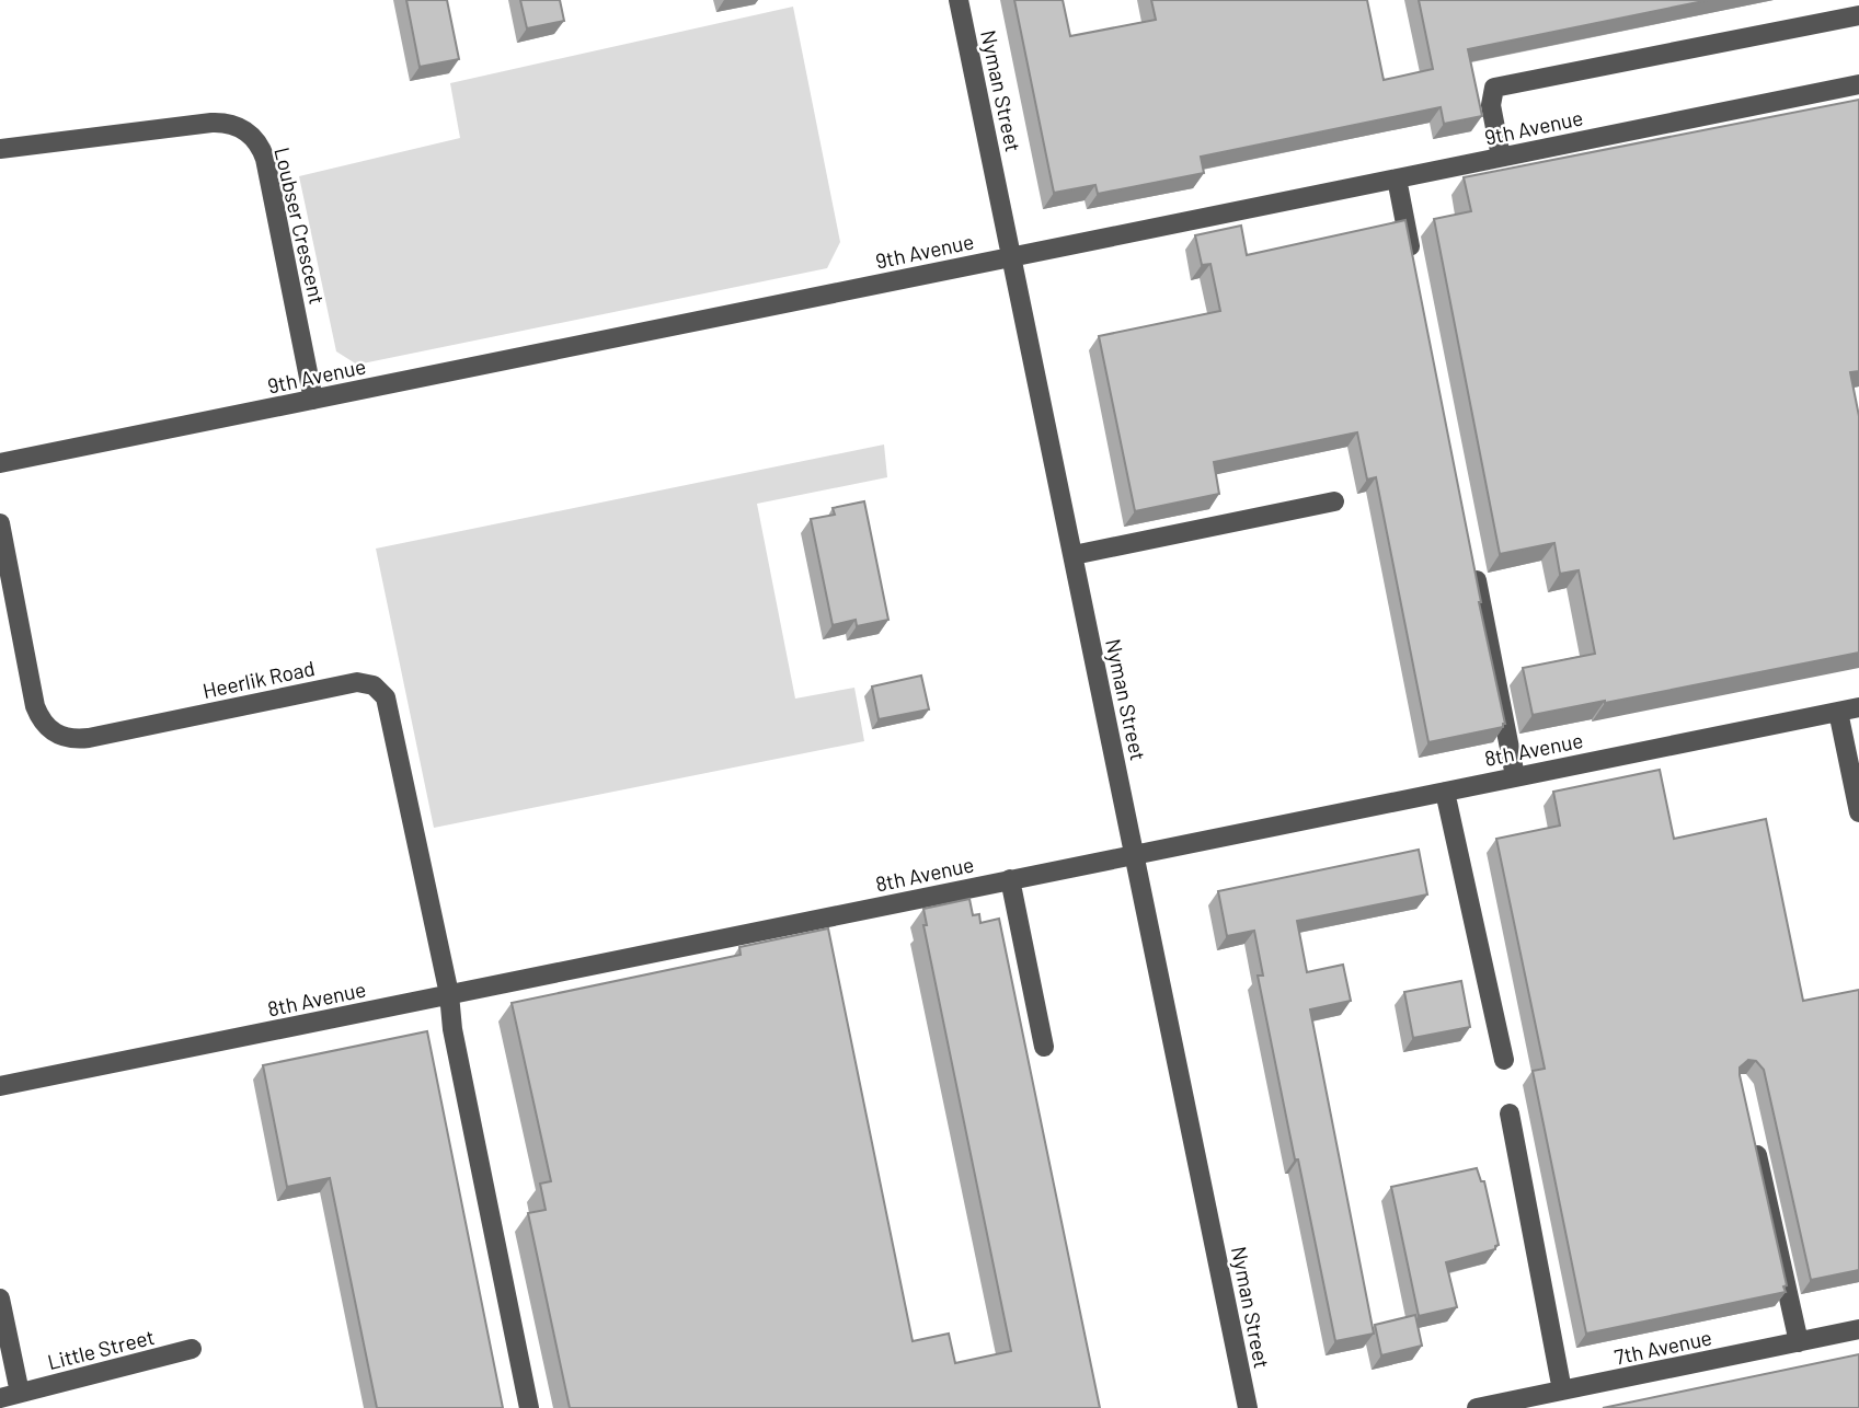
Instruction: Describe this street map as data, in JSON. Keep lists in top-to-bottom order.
{
  "streets": {
    "street": [
      "Nyman Street",
      "9th Avenue",
      "Loubser Crescent",
      "Heerlik Road",
      "8th Avenue",
      "7th Avenue",
      "Little Street"
    ]
  },
  "crossings": [
    ["Nyman Street", "9th Avenue"],
    ["Nyman Street", "8th Avenue"],
    ["9th Avenue", "Loubser Crescent"],
    ["Heerlik Road", "8th Avenue"]
  ]
}
